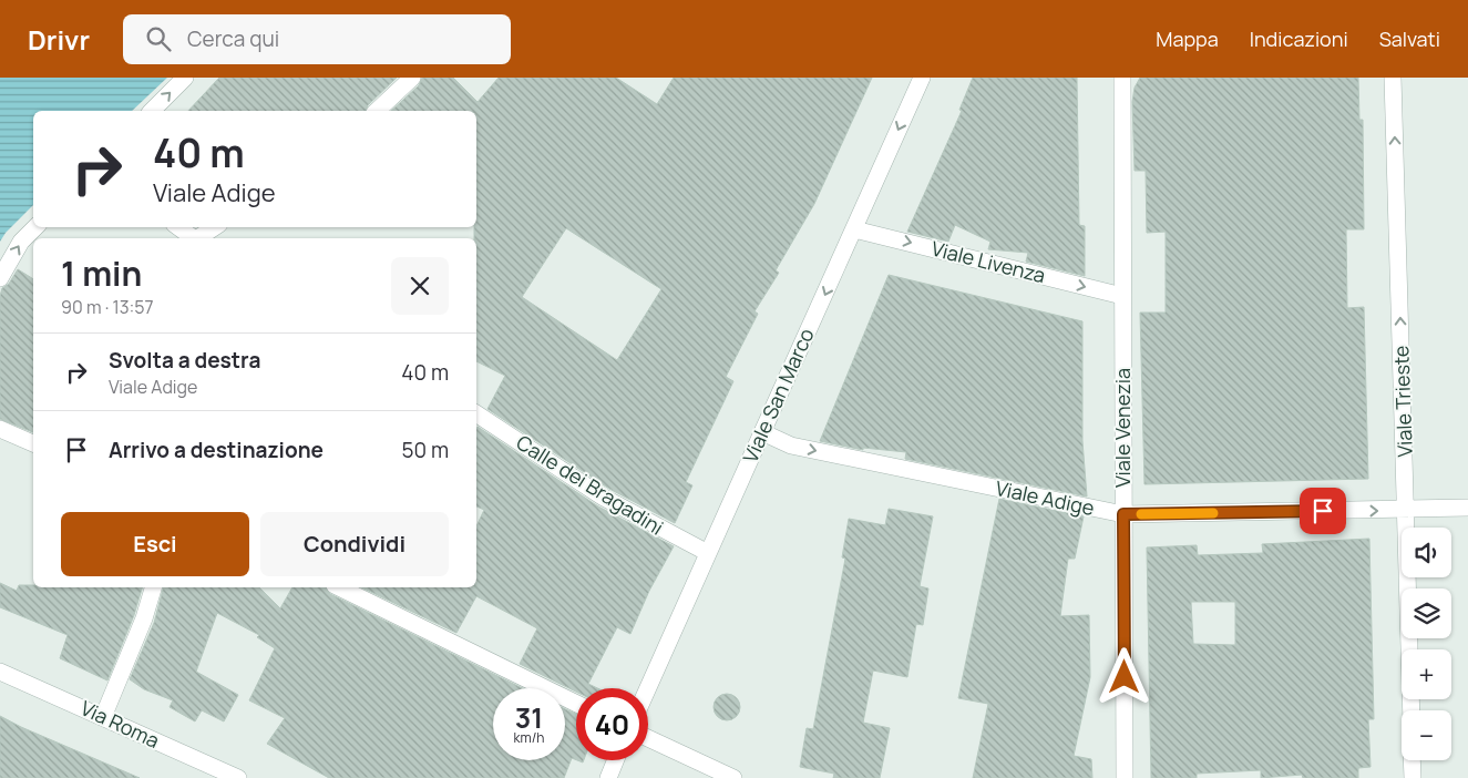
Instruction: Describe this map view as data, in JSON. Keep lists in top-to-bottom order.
{
  "streets": {
    "street": [
      "Viale Livenza",
      "Viale San Marco",
      "Viale Trieste",
      "Viale Venezia",
      "Calle dei Bragadini",
      "Viale Adige",
      "Via Roma"
    ]
  },
  "crossings": [
    ["Viale Livenza", "Viale San Marco"],
    ["Viale Livenza", "Viale Venezia"],
    ["Viale San Marco", "Calle dei Bragadini"],
    ["Viale San Marco", "Viale Adige"],
    ["Viale Trieste", "Viale Adige"],
    ["Viale Venezia", "Viale Adige"]
  ],
  "one_way": [
    "Viale Livenza",
    "Viale San Marco",
    "Viale Trieste",
    "Viale Adige"
  ],
  "page": {
    "header": "Drivr",
    "search": "Cerca qui",
    "nav": ["Mappa", "Indicazioni", "Salvati"],
    "turn": ["40 m", "Viale Adige"],
    "heading": ["1 min", "90 m · 13:57"],
    "list": [
      {
        "name": "Svolta a destra",
        "note": "Viale Adige",
        "value": "40 m"
      },
      {
        "name": "Arrivo a destinazione",
        "value": "50 m"
      }
    ],
    "buttons": ["Esci", "Condividi"],
    "map_buttons": ["+", "−"],
    "speed": "31 km/h",
    "limit": "40"
  }
}
